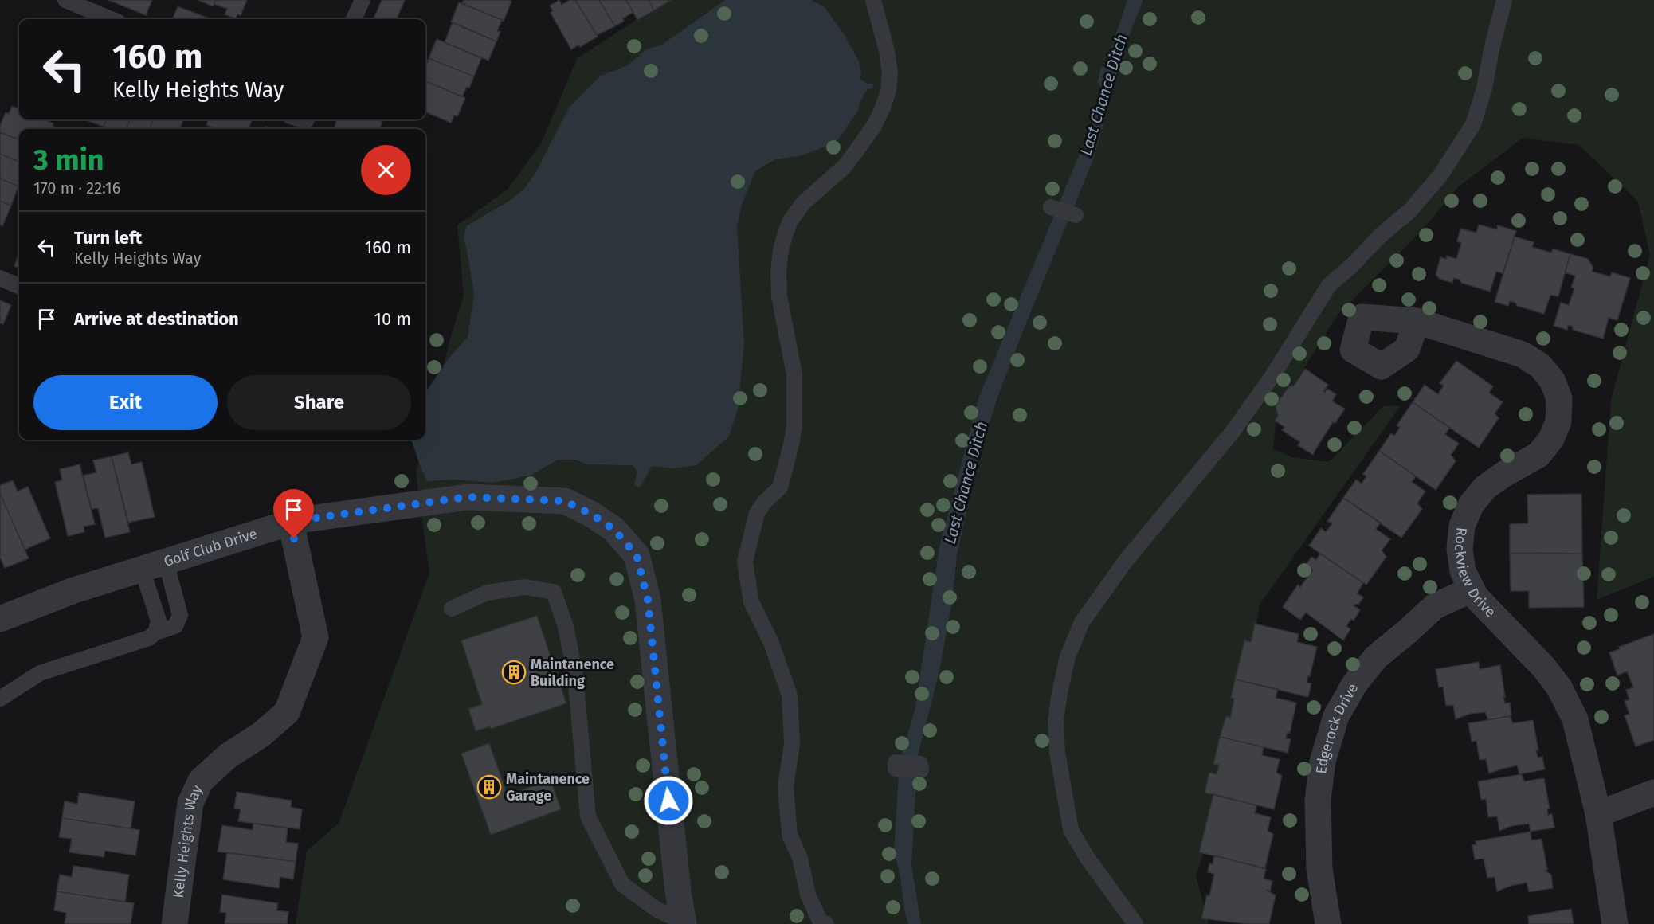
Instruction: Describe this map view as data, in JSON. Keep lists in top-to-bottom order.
{
  "streets": {
    "street": [
      "Golf Club Drive",
      "Rockview Drive",
      "Edgerock Drive",
      "Kelly Heights Way"
    ]
  },
  "crossings": [
    ["Golf Club Drive", "Kelly Heights Way"],
    ["Rockview Drive", "Edgerock Drive"]
  ],
  "water": ["Last Chance Ditch"],
  "places": {
    "building": ["Maintanence Building", "Maintanence Garage"]
  },
  "page": {
    "turn": ["160 m", "Kelly Heights Way"],
    "heading": ["3 min", "170 m · 22:16"],
    "list": [
      {
        "name": "Turn left",
        "note": "Kelly Heights Way",
        "value": "160 m"
      },
      {
        "name": "Arrive at destination",
        "value": "10 m"
      }
    ],
    "buttons": ["Exit", "Share"]
  }
}
